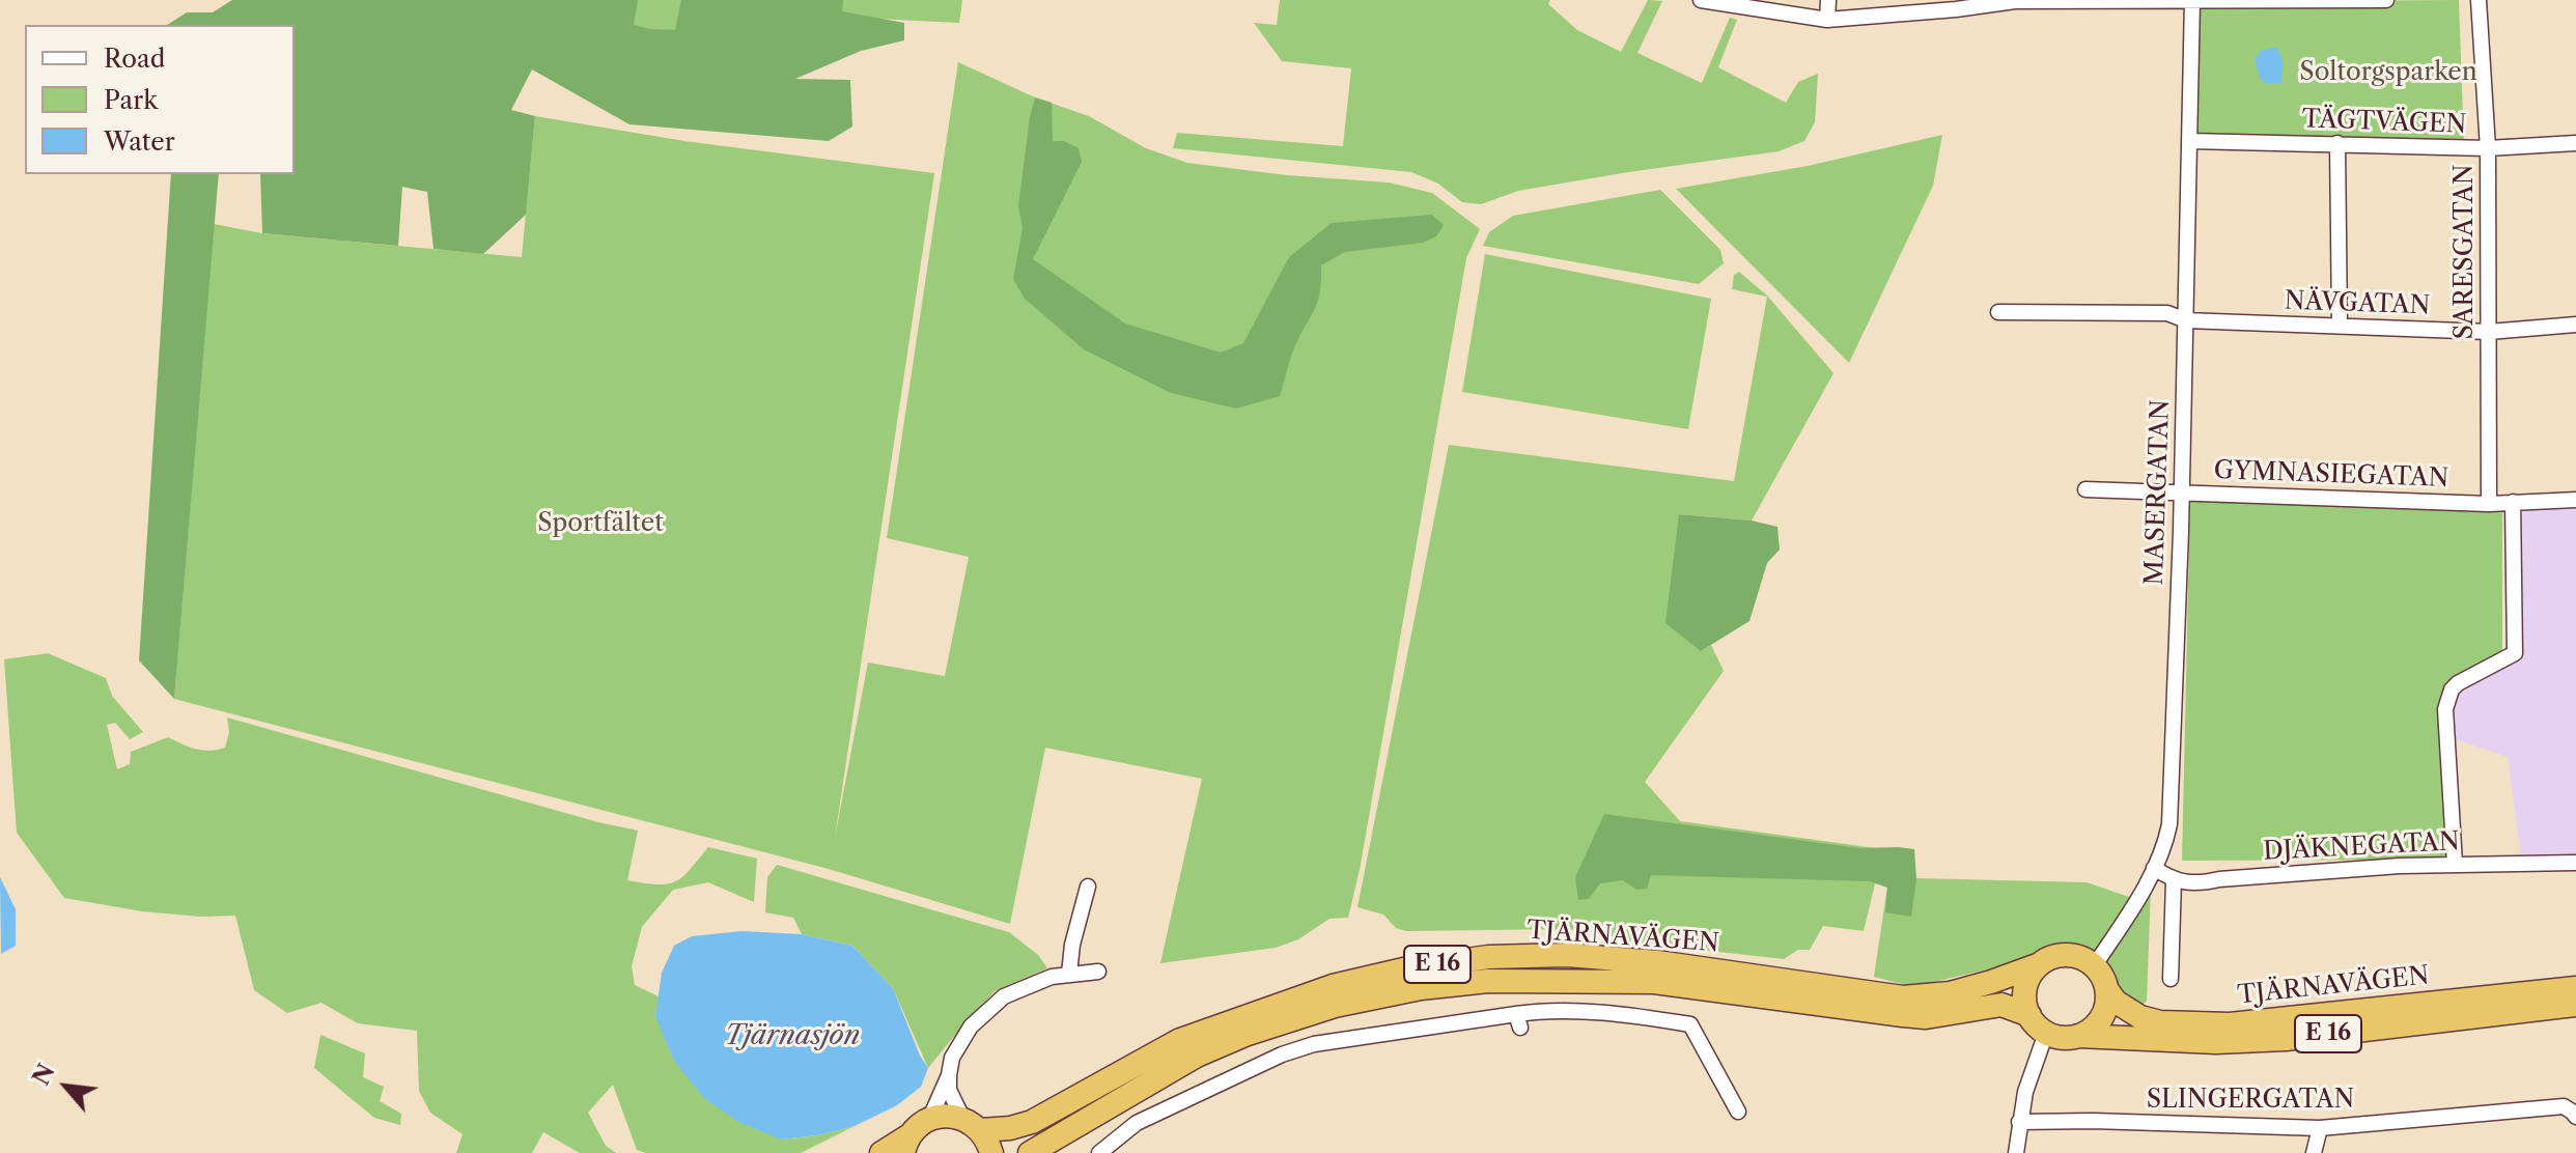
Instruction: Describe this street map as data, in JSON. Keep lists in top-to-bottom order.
{
  "streets": {
    "highway": ["TJÄRNAVÄGEN", "E 16"],
    "street": [
      "TÄGTVÄGEN",
      "SARESGATAN",
      "NÄVGATAN",
      "GYMNASIEGATAN",
      "MASERGATAN",
      "DJÄKNEGATAN",
      "SLINGERGATAN"
    ]
  },
  "crossings": [
    ["TÄGTVÄGEN", "SARESGATAN"],
    ["TÄGTVÄGEN", "MASERGATAN"],
    ["SARESGATAN", "NÄVGATAN"],
    ["SARESGATAN", "GYMNASIEGATAN"],
    ["NÄVGATAN", "MASERGATAN"],
    ["GYMNASIEGATAN", "MASERGATAN"],
    ["MASERGATAN", "TJÄRNAVÄGEN"]
  ],
  "water": ["Tjärnasjön"],
  "parks": ["Soltorgsparken", "Sportfältet"],
  "legend": ["Road", "Park", "Water"],
  "north": "top left"
}
